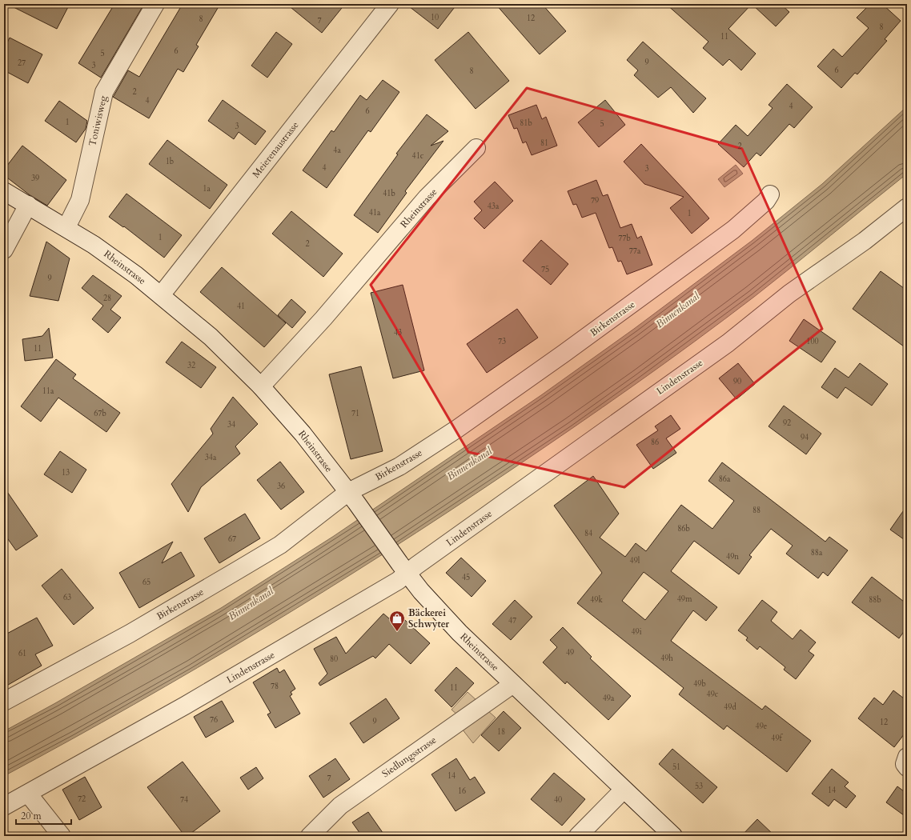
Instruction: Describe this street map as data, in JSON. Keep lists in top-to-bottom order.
{
  "streets": {
    "street": [
      "Toniwisweg",
      "Meierenaustrasse",
      "Rheinstrasse",
      "Birkenstrasse",
      "Lindenstrasse",
      "Siedlungsstrasse"
    ]
  },
  "crossings": [
    ["Toniwisweg", "Rheinstrasse"],
    ["Meierenaustrasse", "Rheinstrasse"],
    ["Rheinstrasse", "Birkenstrasse"],
    ["Rheinstrasse", "Lindenstrasse"],
    ["Rheinstrasse", "Siedlungsstrasse"]
  ],
  "water": ["Binnenkanal"],
  "places": {
    "shop": ["Bäckerei Schwyter"]
  },
  "house_numbers": [
    "10",
    "12",
    "8",
    "7",
    "8",
    "11",
    "6",
    "5",
    "9",
    "27",
    "3",
    "6",
    "8",
    "2",
    "4",
    "4",
    "6",
    "1",
    "81b",
    "5",
    "3",
    "81",
    "2",
    "4a",
    "41c",
    "1b",
    "4",
    "3",
    "39",
    "1a",
    "41b",
    "79",
    "43a",
    "41a",
    "1",
    "1",
    "77b",
    "2",
    "77a",
    "75",
    "9",
    "28",
    "41",
    "43",
    "73",
    "100",
    "11",
    "32",
    "90",
    "11a",
    "67b",
    "71",
    "92",
    "34",
    "94",
    "86",
    "34a",
    "13",
    "86a",
    "36",
    "88",
    "86b",
    "84",
    "67",
    "88a",
    "49n",
    "49l",
    "45",
    "65",
    "63",
    "49m",
    "49k",
    "88b",
    "47",
    "49i",
    "49",
    "61",
    "49h",
    "80",
    "49b",
    "78",
    "11",
    "49c",
    "49a",
    "49d",
    "76",
    "9",
    "12",
    "49e",
    "18",
    "49f",
    "51",
    "14",
    "7",
    "53",
    "14",
    "16",
    "72",
    "74",
    "40"
  ],
  "scale_bar": "20 m"
}
